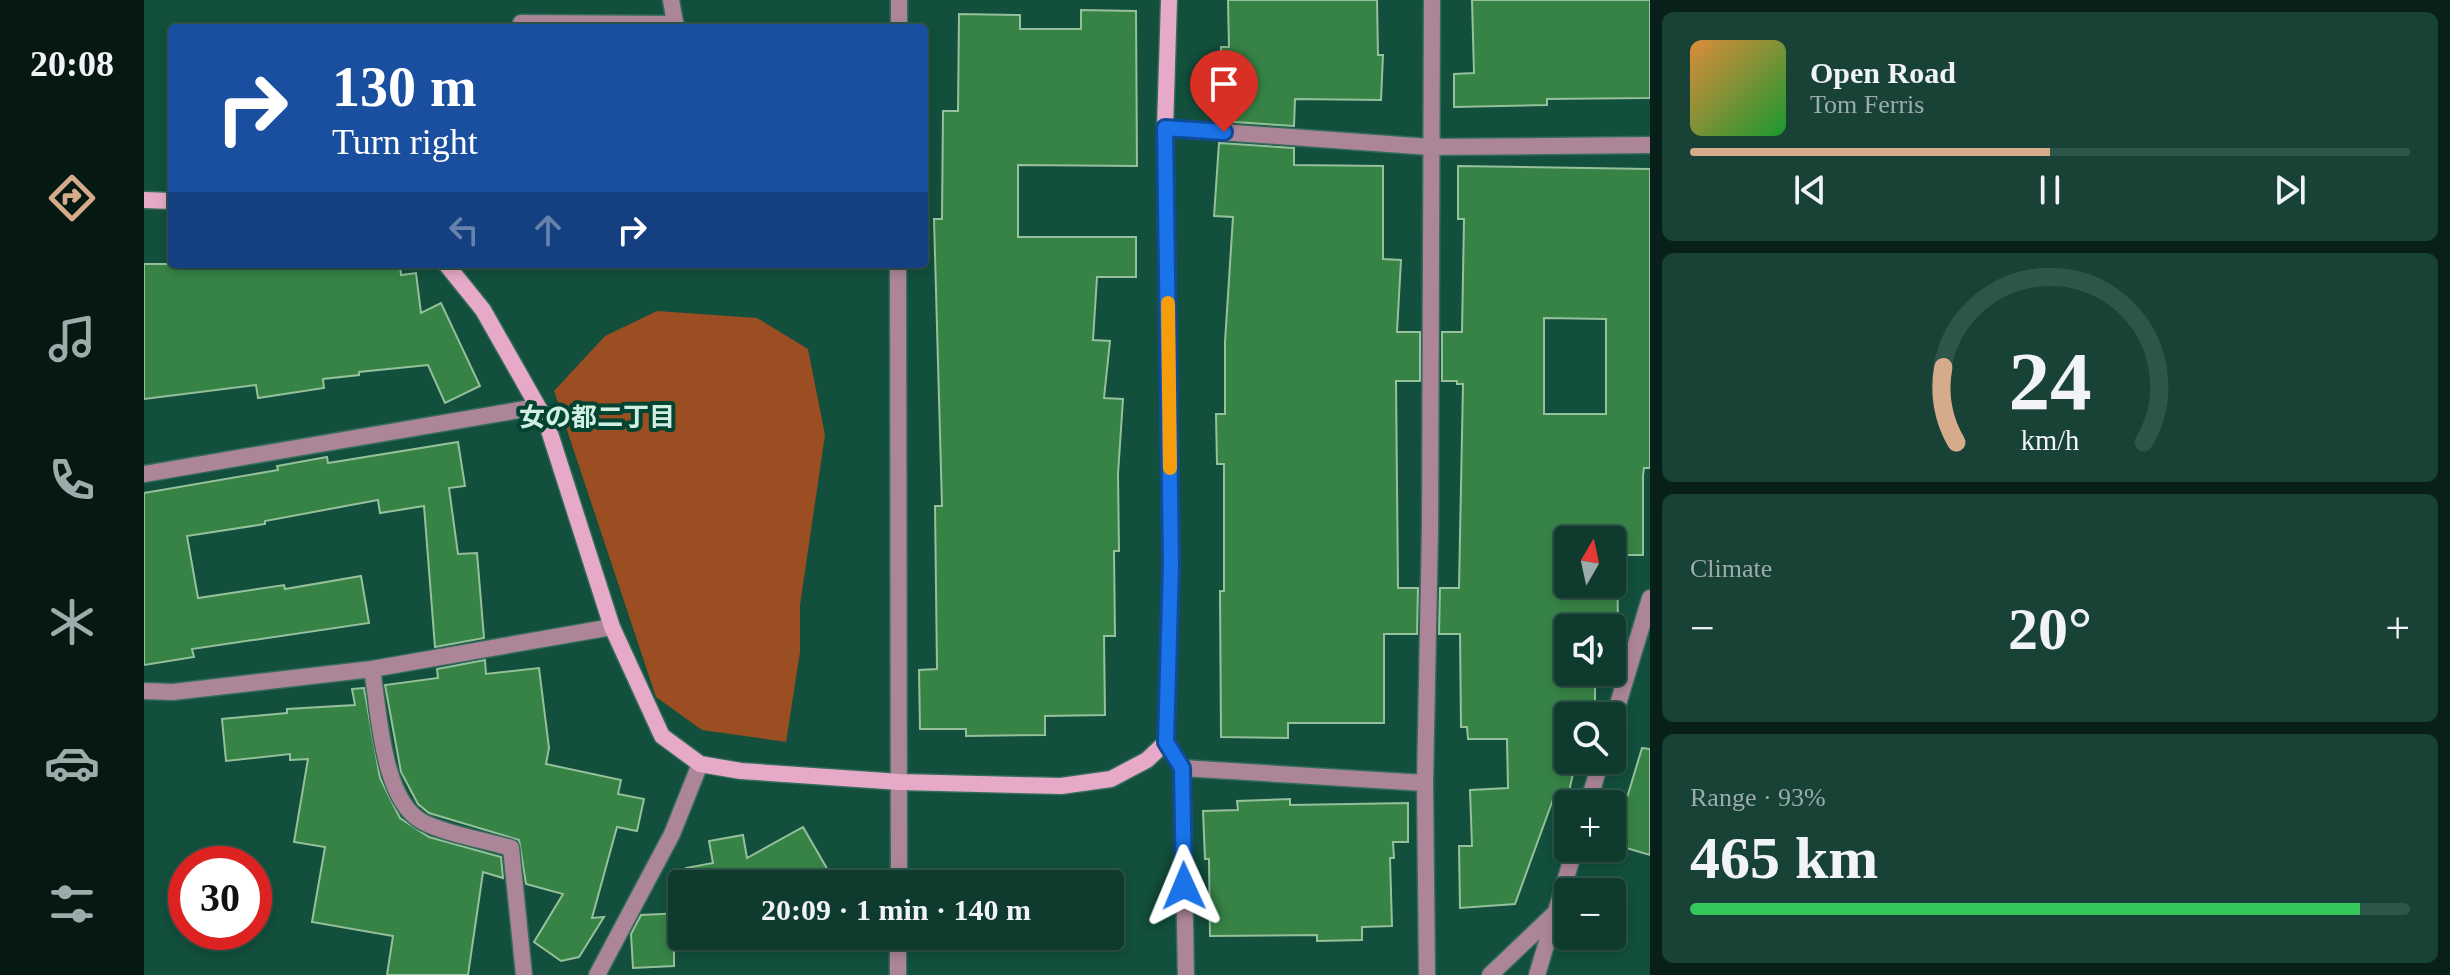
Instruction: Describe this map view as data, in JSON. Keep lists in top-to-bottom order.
{
  "districts": ["女の都二丁目"],
  "north": "top",
  "page": {
    "tabs": "20:08",
    "turn": ["130 m", "Turn right"],
    "song": ["Open Road", "Tom Ferris"],
    "tile": [
      "Climate",
      ["Range · 93%", "465 km"]
    ],
    "map_buttons": ["+", "−"],
    "heat": ["−", "20°", "+"],
    "limit": "30",
    "trip": "20:09 · 1 min · 140 m",
    "gauge": ["24", "km/h"]
  }
}
